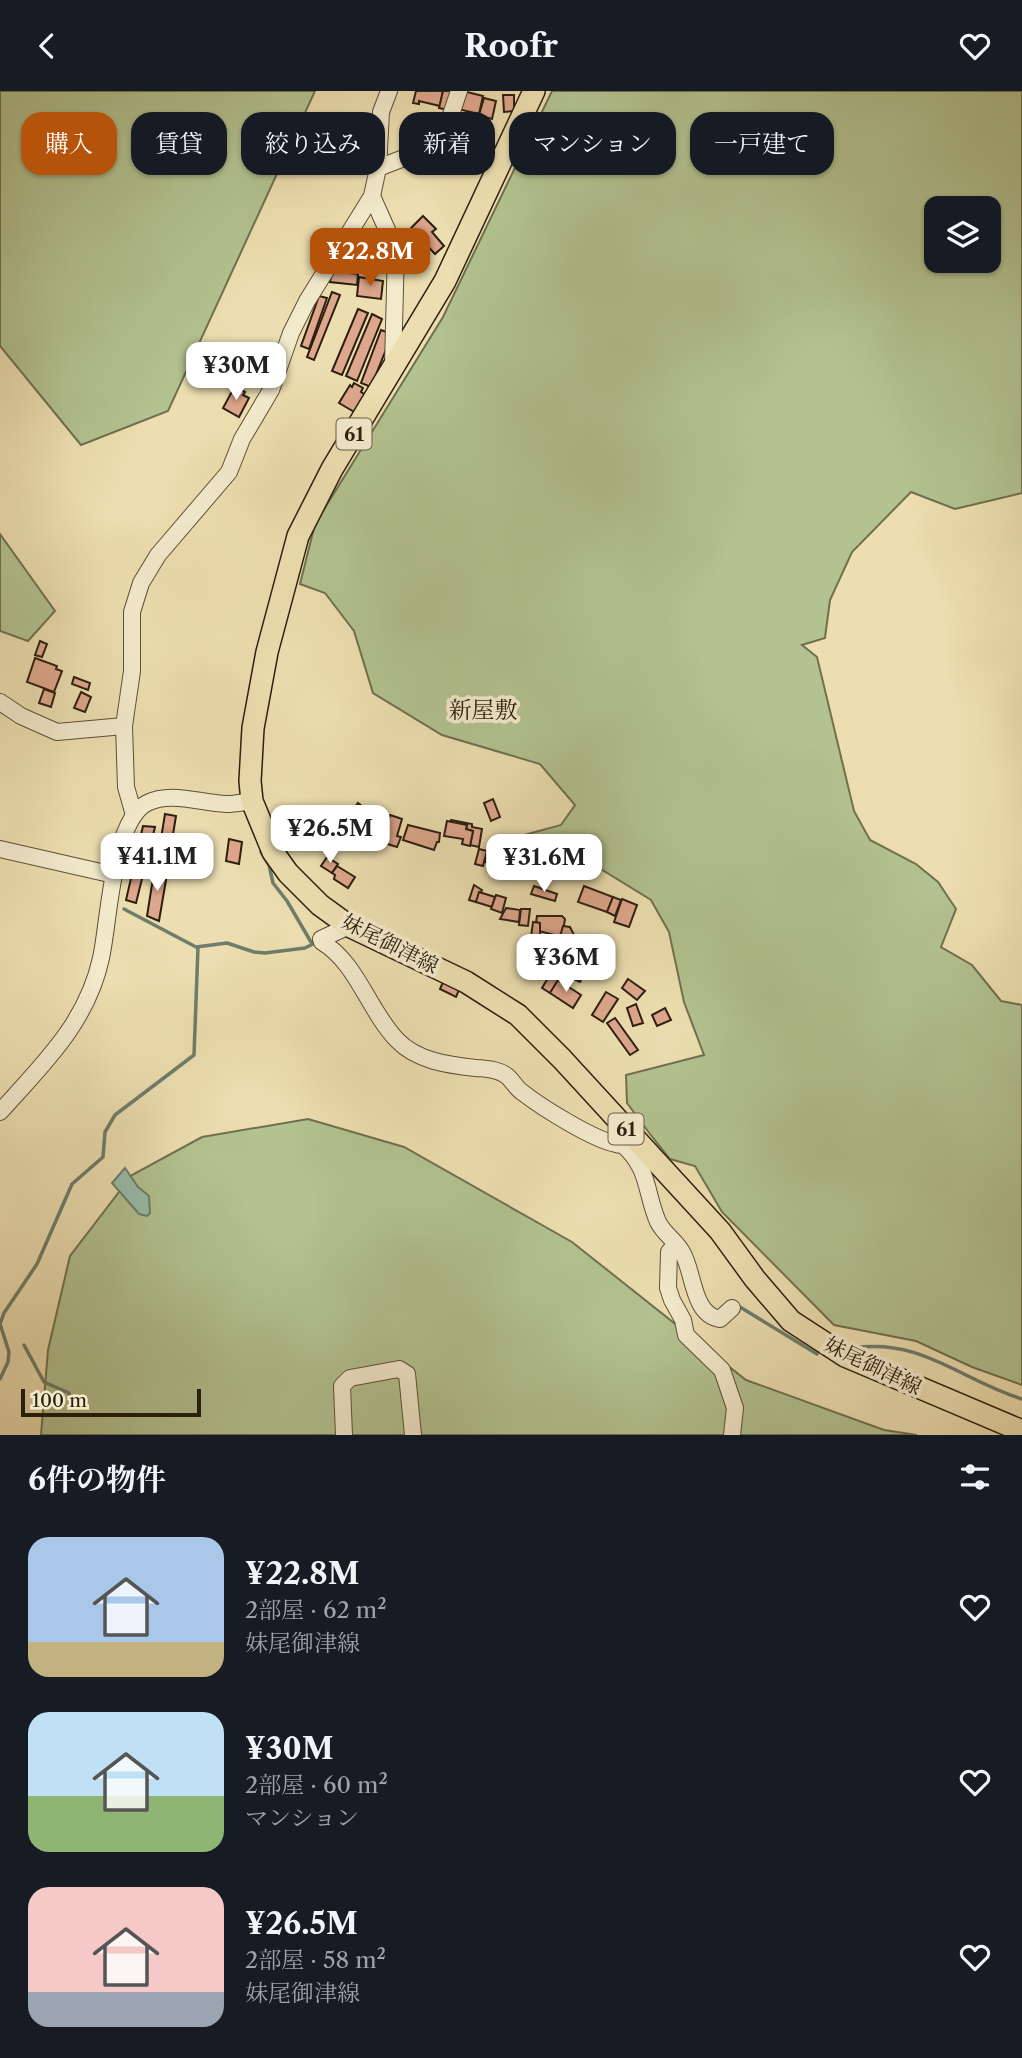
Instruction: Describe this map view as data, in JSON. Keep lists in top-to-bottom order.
{
  "streets": {
    "main road": ["61", "妹尾御津線"]
  },
  "districts": ["新屋敷"],
  "scale_bar": "100 m",
  "page": {
    "header": "Roofr",
    "chip": [
      "購入",
      "賃貸",
      "絞り込み",
      "新着",
      "マンション",
      "一戸建て"
    ],
    "price": [
      "¥22.8M",
      "¥30M",
      "¥26.5M",
      "¥41.1M",
      "¥31.6M",
      "¥36M"
    ],
    "scale": "100 m",
    "heading": "6件の物件",
    "list": [
      {
        "name": "¥22.8M",
        "note": "2部屋 · 62 m² · 妹尾御津線"
      },
      {
        "name": "¥30M",
        "note": "2部屋 · 60 m² · マンション"
      },
      {
        "name": "¥26.5M",
        "note": "2部屋 · 58 m² · 妹尾御津線"
      }
    ]
  }
}
